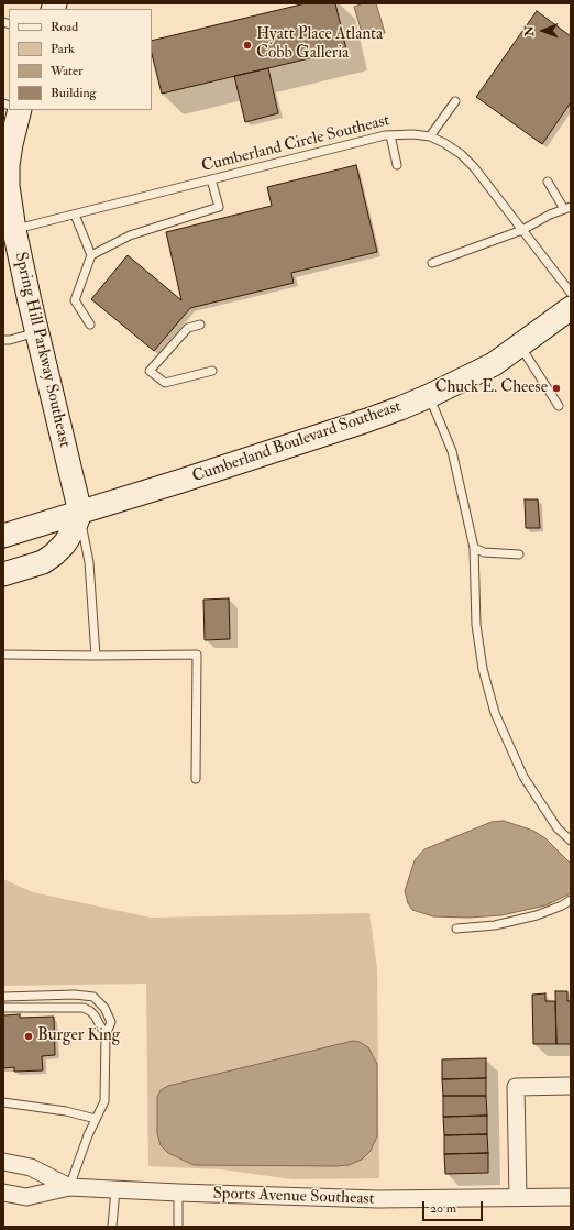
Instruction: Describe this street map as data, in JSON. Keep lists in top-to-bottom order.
{
  "streets": {
    "main road": ["Spring Hill Parkway Southeast", "Cumberland Boulevard Southeast"],
    "street": ["Sports Avenue Southeast"],
    "lane": ["Cumberland Circle Southeast"]
  },
  "crossings": [
    ["Cumberland Circle Southeast", "Spring Hill Parkway Southeast"],
    ["Spring Hill Parkway Southeast", "Cumberland Boulevard Southeast"]
  ],
  "places": ["Hyatt Place Atlanta Cobb Galleria", "Chuck E. Cheese", "Burger King"],
  "legend": [
    "Road",
    "Park",
    "Water",
    "Building"
  ],
  "scale_bar": "20 m",
  "north": "left"
}
